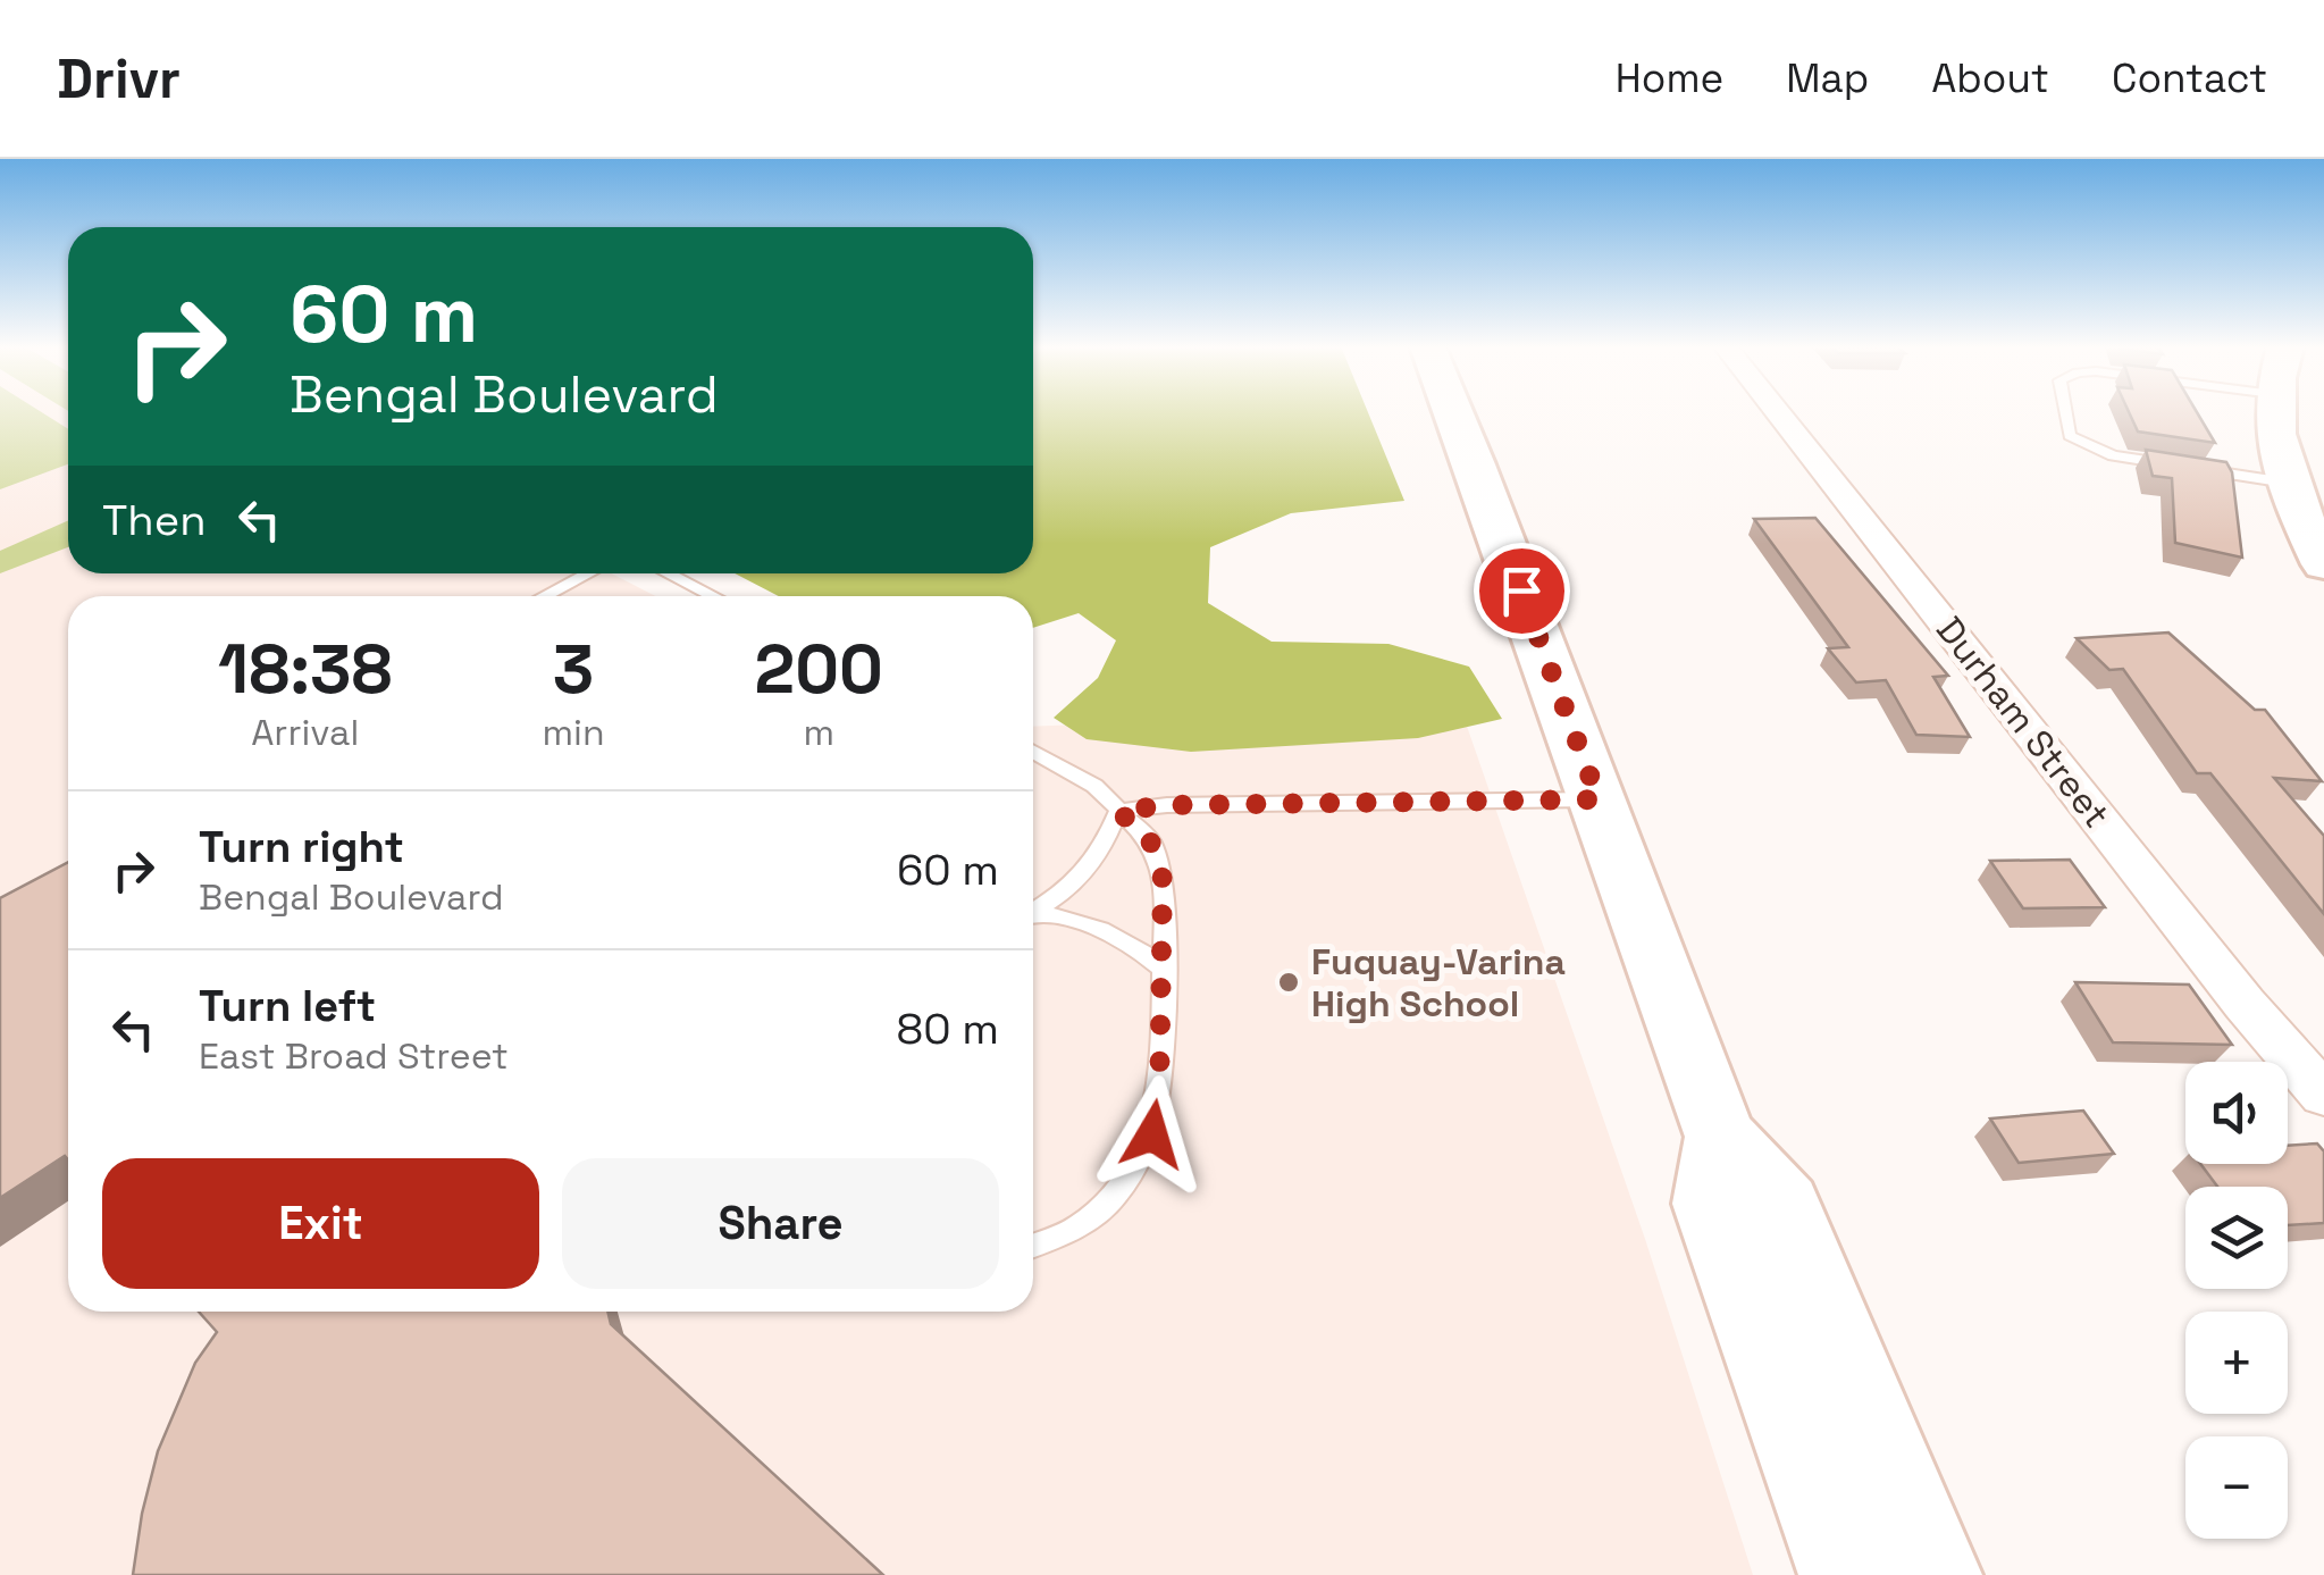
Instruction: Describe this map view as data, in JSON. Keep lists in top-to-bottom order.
{
  "streets": {
    "street": ["Durham Street"]
  },
  "places": ["Fuquay-Varina High School"],
  "page": {
    "header": "Drivr",
    "nav": [
      "Home",
      "Map",
      "About",
      "Contact"
    ],
    "turn": ["60 m", "Bengal Boulevard"],
    "then": "Then",
    "eta": [
      "18:38",
      "Arrival",
      "3",
      "min",
      "200",
      "m"
    ],
    "list": [
      {
        "name": "Turn right",
        "note": "Bengal Boulevard",
        "value": "60 m"
      },
      {
        "name": "Turn left",
        "note": "East Broad Street",
        "value": "80 m"
      }
    ],
    "map_buttons": ["+", "−"],
    "buttons": ["Exit", "Share"]
  }
}
